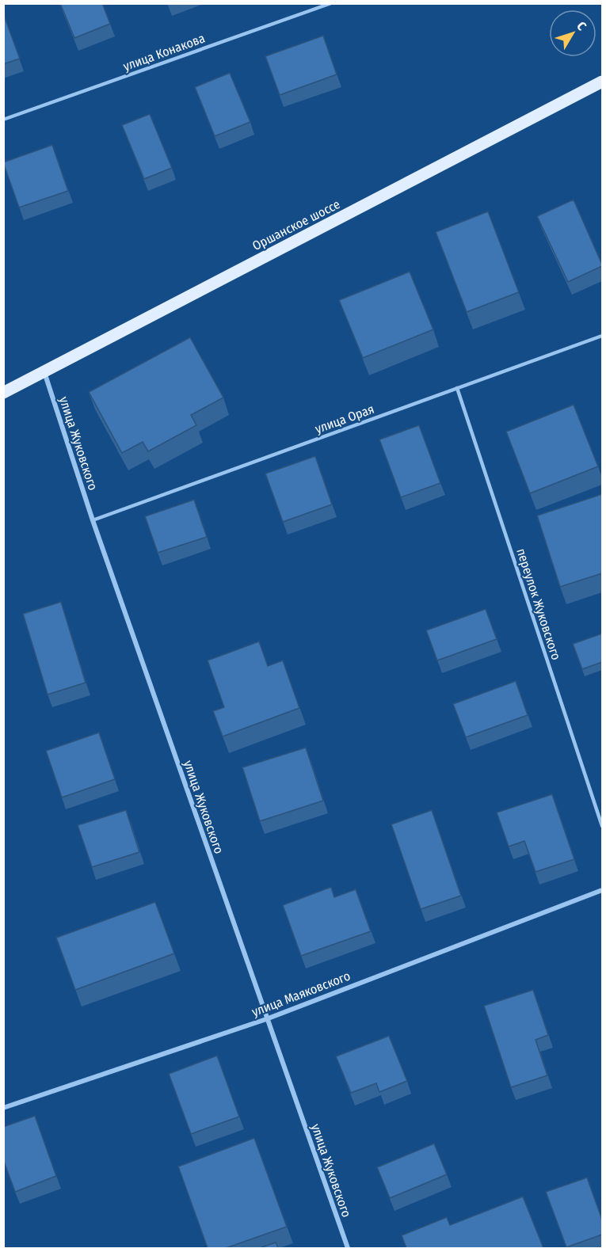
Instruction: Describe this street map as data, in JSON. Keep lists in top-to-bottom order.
{
  "streets": {
    "main road": ["Оршанское шоссе"],
    "street": ["улица Жуковского", "улица Маяковского"],
    "lane": ["улица Конакова", "улица Орая", "переулок Жуковского"]
  },
  "crossings": [
    ["Оршанское шоссе", "улица Жуковского"],
    ["улица Орая", "улица Жуковского"],
    ["улица Орая", "переулок Жуковского"],
    ["улица Жуковского", "улица Маяковского"]
  ],
  "north": "top right"
}
